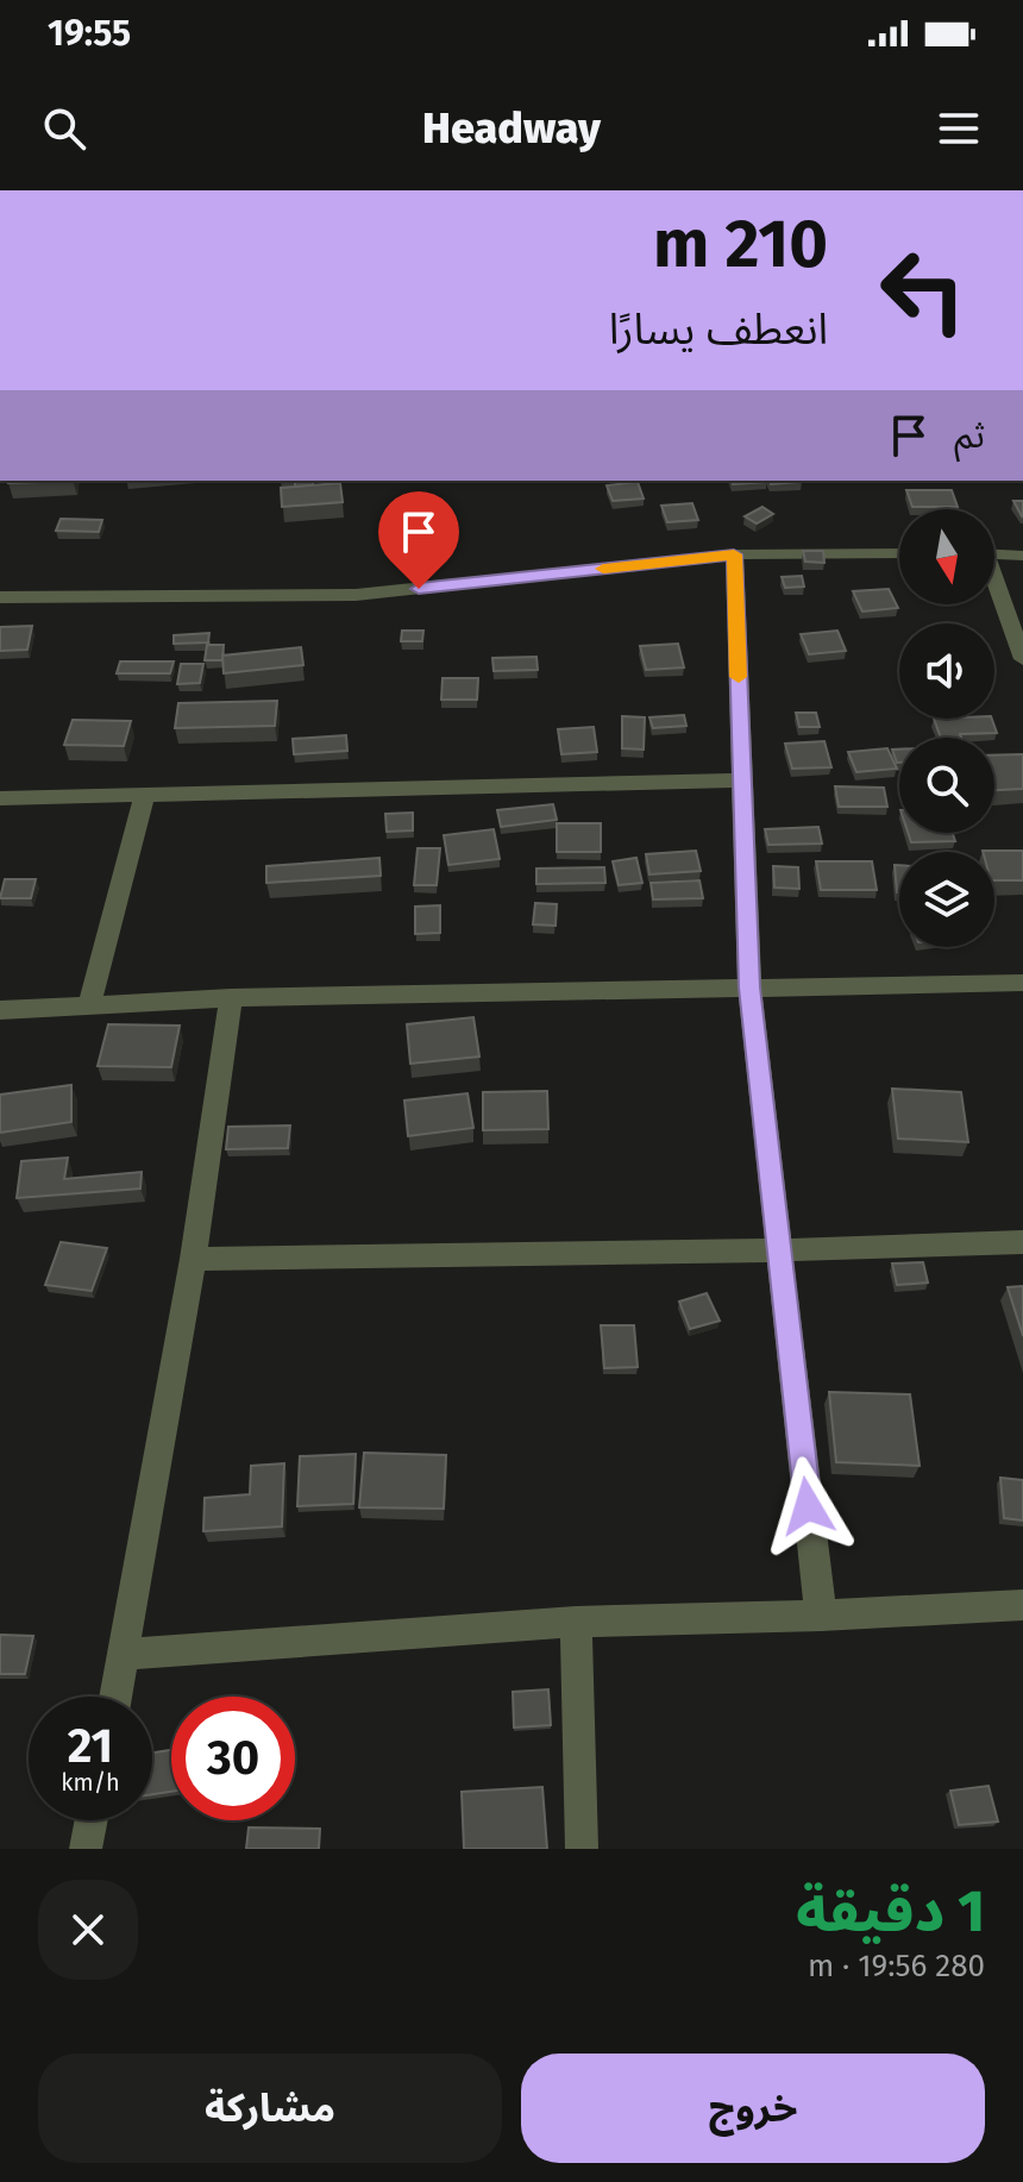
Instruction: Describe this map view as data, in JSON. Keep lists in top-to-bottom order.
{
  "north": "bottom",
  "page": {
    "status": "19:55",
    "header": "Headway",
    "turn": ["210 m", "انعطف يسارًا"],
    "then": "ثم",
    "speed": "21 km/h",
    "limit": "30",
    "heading": ["1 دقيقة", "280 m · 19:56"],
    "buttons": ["خروج", "مشاركة"]
  }
}
